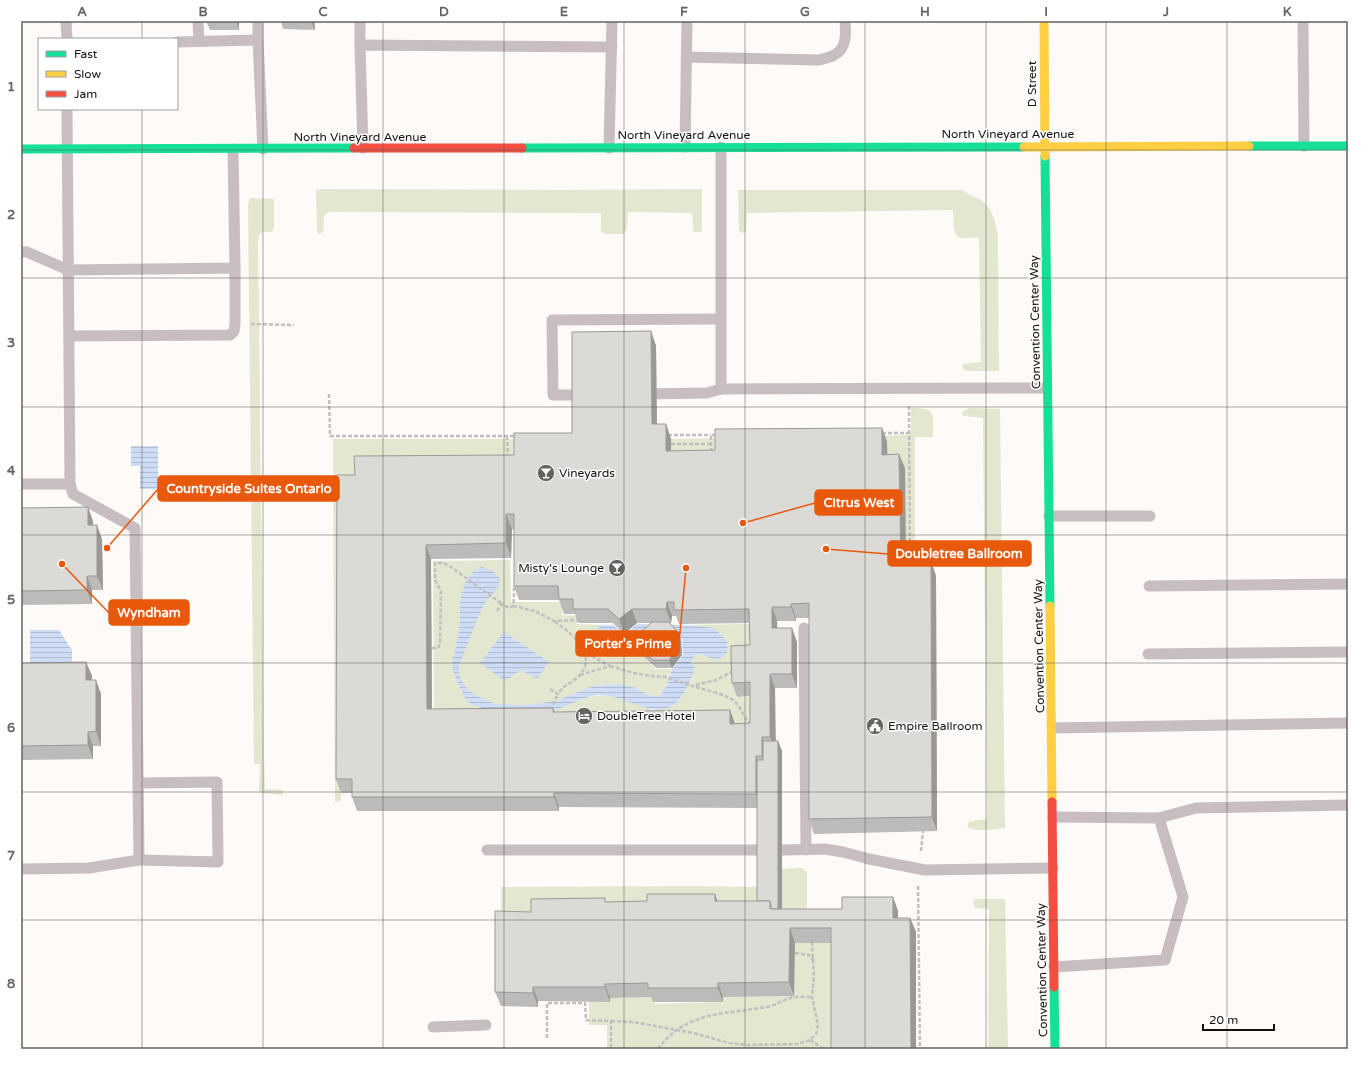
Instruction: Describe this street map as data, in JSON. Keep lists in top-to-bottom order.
{
  "streets": {
    "main road": ["D Street", "North Vineyard Avenue", "Convention Center Way"]
  },
  "crossings": [
    ["D Street", "North Vineyard Avenue"],
    ["D Street", "Convention Center Way"],
    ["North Vineyard Avenue", "Convention Center Way"]
  ],
  "places": {
    "bar": ["Vineyards", "Misty's Lounge"],
    "other": [
      "Citrus West",
      "Countryside Suites Ontario",
      "Doubletree Ballroom",
      "Wyndham",
      "Porter's Prime"
    ],
    "hotel": ["DoubleTree Hotel"],
    "public building": ["Empire Ballroom"]
  },
  "legend": ["Fast", "Slow", "Jam"],
  "scale_bar": "20 m",
  "grid": {
    "columns": [
      "A",
      "B",
      "C",
      "D",
      "E",
      "F",
      "G",
      "H",
      "I",
      "J",
      "K"
    ],
    "rows": [
      "1",
      "2",
      "3",
      "4",
      "5",
      "6",
      "7",
      "8"
    ]
  }
}
